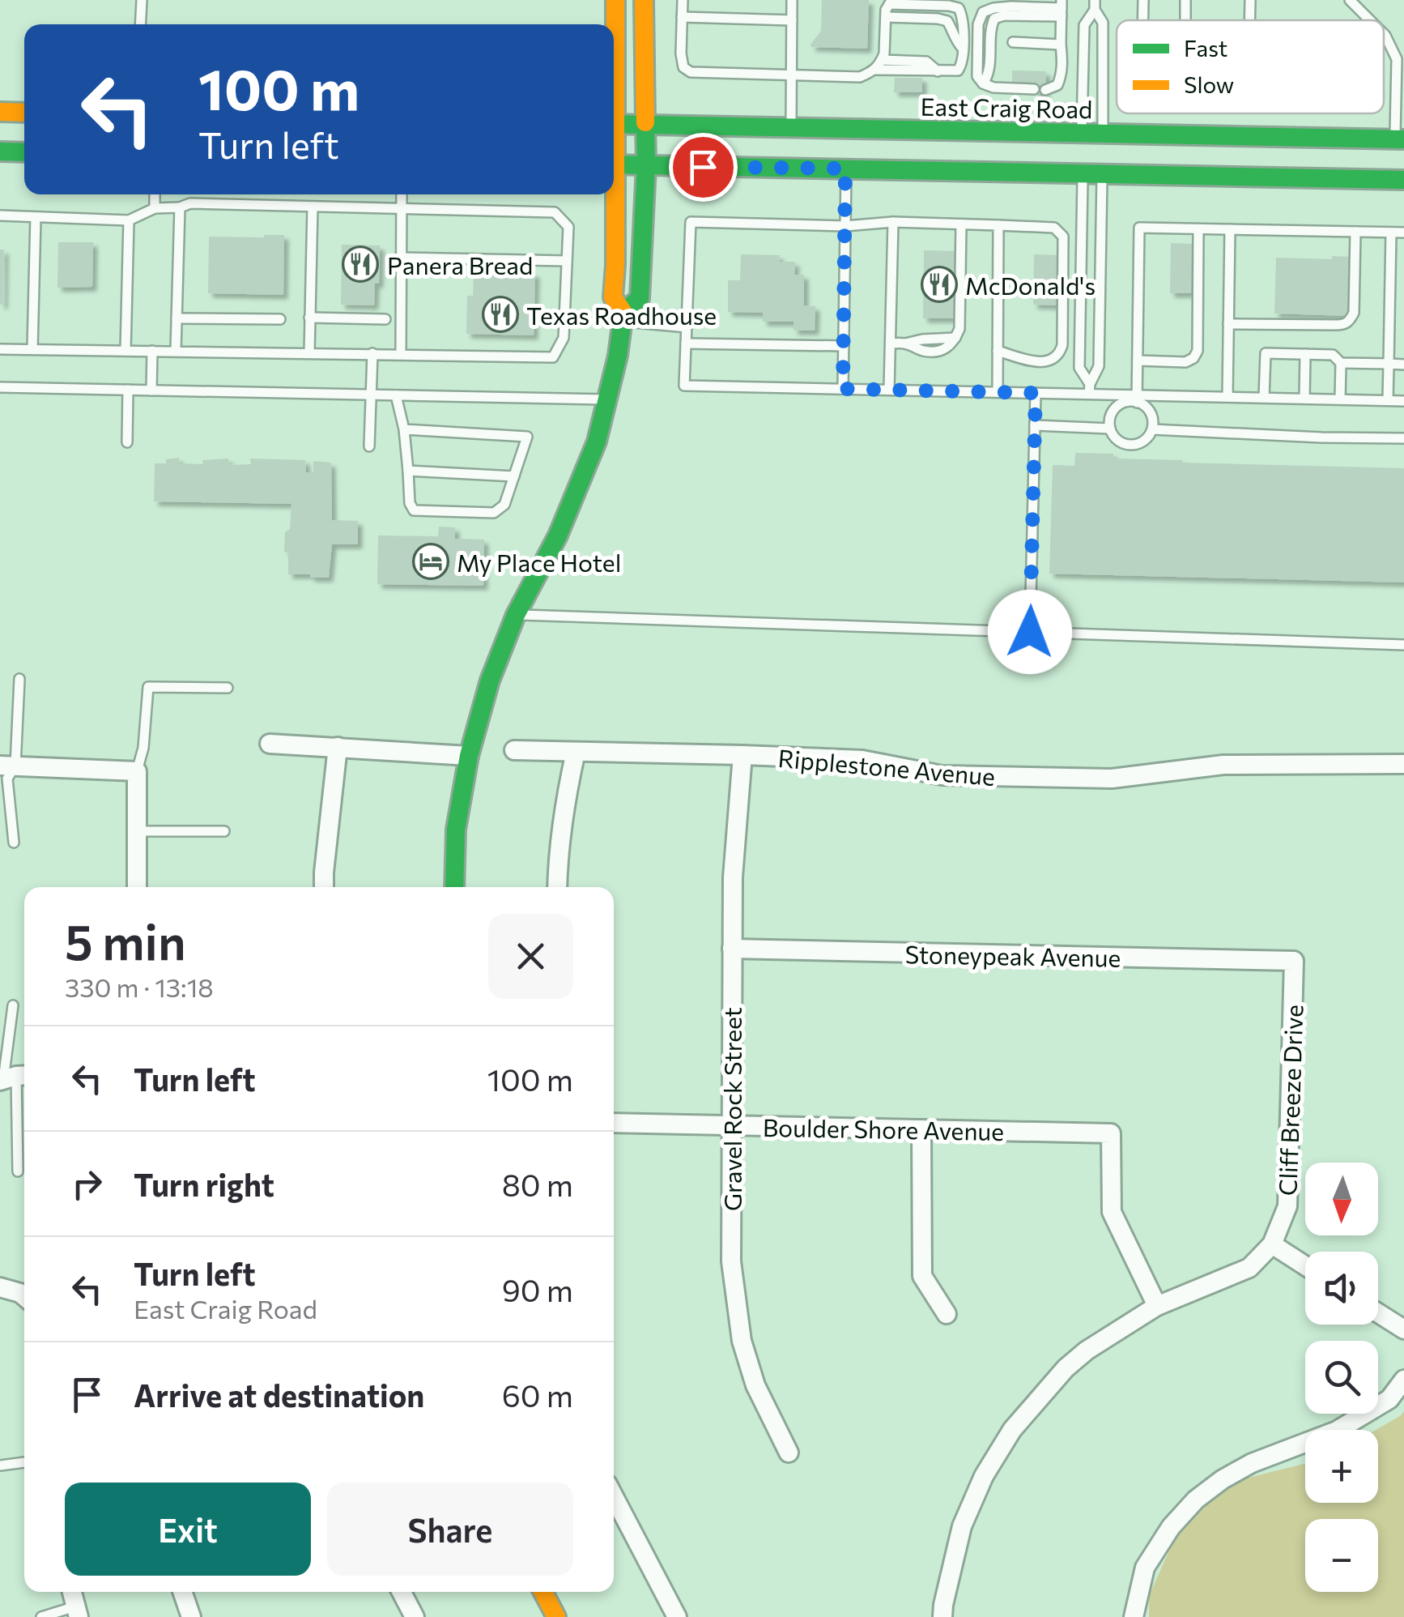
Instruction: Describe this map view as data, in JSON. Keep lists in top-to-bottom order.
{
  "streets": {
    "main road": ["East Craig Road"],
    "street": [
      "Ripplestone Avenue",
      "Stoneypeak Avenue",
      "Cliff Breeze Drive",
      "Gravel Rock Street",
      "Boulder Shore Avenue"
    ]
  },
  "crossings": [
    ["Ripplestone Avenue", "Gravel Rock Street"],
    ["Stoneypeak Avenue", "Cliff Breeze Drive"],
    ["Stoneypeak Avenue", "Gravel Rock Street"],
    ["Cliff Breeze Drive", "Boulder Shore Avenue"],
    ["Gravel Rock Street", "Boulder Shore Avenue"]
  ],
  "places": {
    "restaurant": ["Panera Bread", "McDonald's", "Texas Roadhouse"],
    "hotel": ["My Place Hotel"]
  },
  "legend": ["Fast", "Slow"],
  "north": "bottom",
  "page": {
    "turn": ["100 m", "Turn left"],
    "heading": ["5 min", "330 m · 13:18"],
    "list": [
      {
        "name": "Turn left",
        "value": "100 m"
      },
      {
        "name": "Turn right",
        "value": "80 m"
      },
      {
        "name": "Turn left",
        "note": "East Craig Road",
        "value": "90 m"
      },
      {
        "name": "Arrive at destination",
        "value": "60 m"
      }
    ],
    "map_buttons": ["+", "−"],
    "buttons": ["Exit", "Share"]
  }
}
